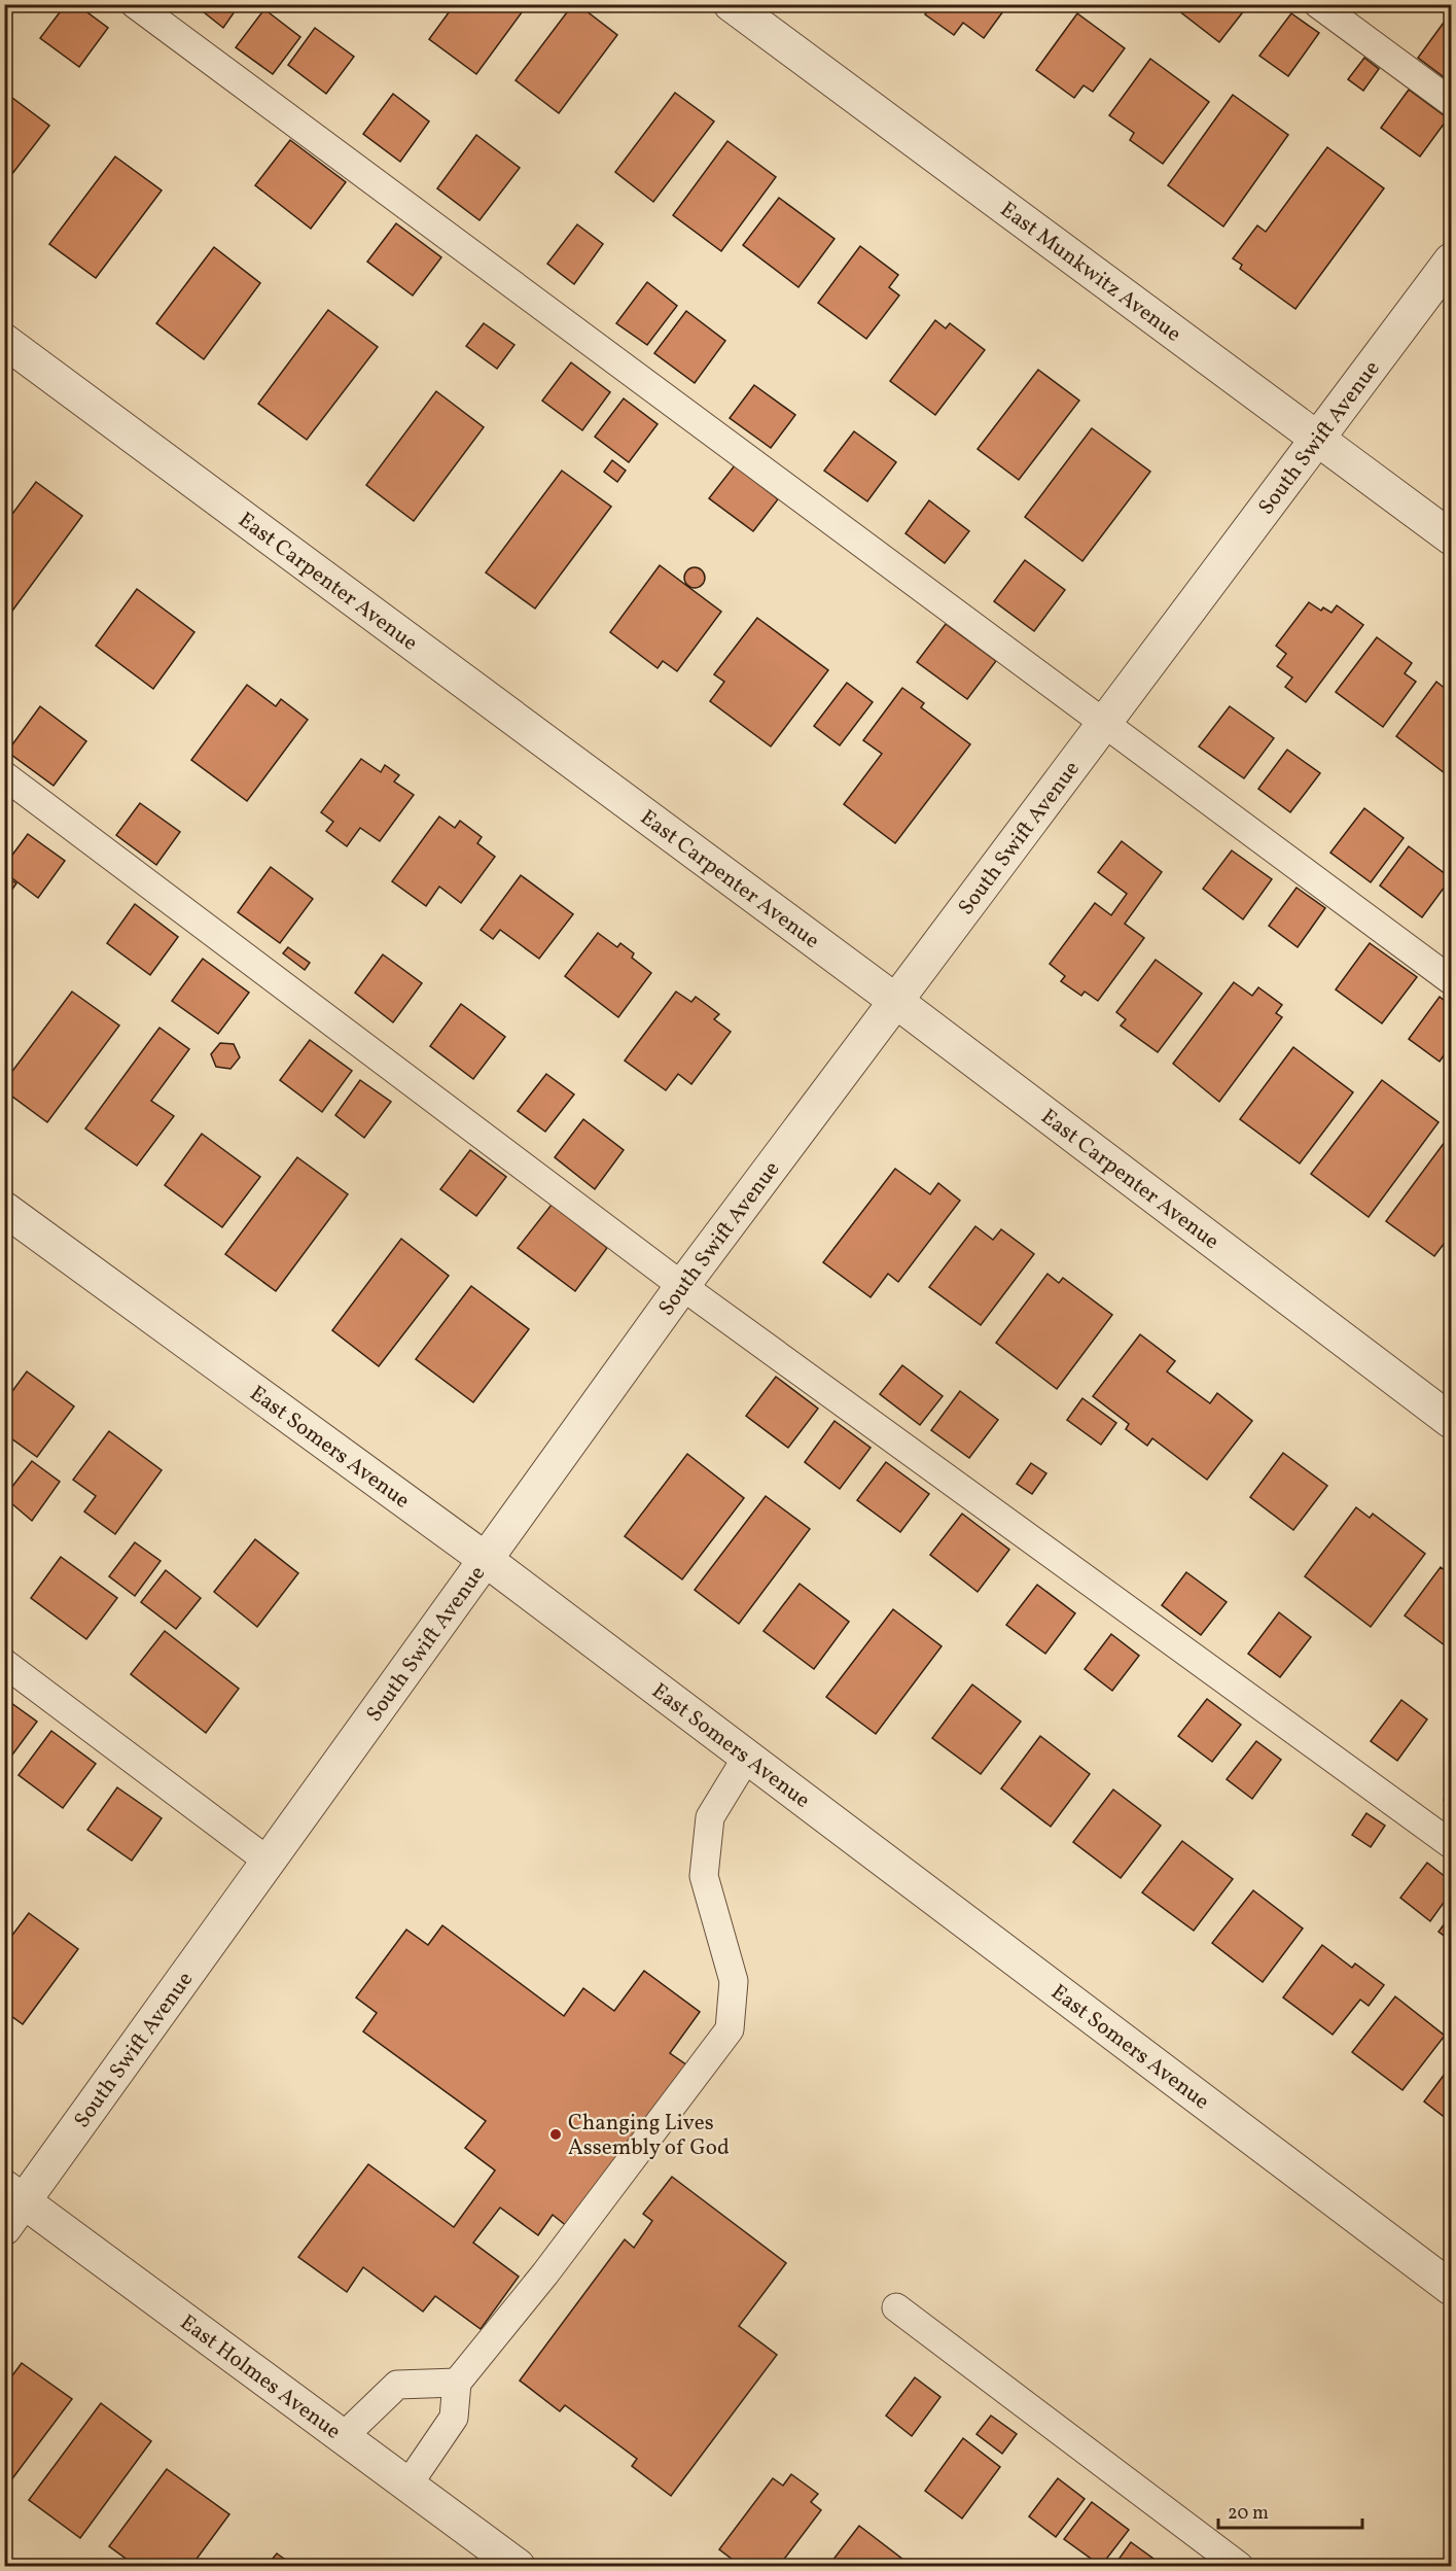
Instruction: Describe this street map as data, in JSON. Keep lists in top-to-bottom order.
{
  "streets": {
    "street": [
      "East Munkwitz Avenue",
      "South Swift Avenue",
      "East Carpenter Avenue",
      "East Somers Avenue",
      "East Holmes Avenue"
    ]
  },
  "crossings": [
    ["East Munkwitz Avenue", "South Swift Avenue"],
    ["South Swift Avenue", "East Carpenter Avenue"],
    ["South Swift Avenue", "East Somers Avenue"],
    ["South Swift Avenue", "East Holmes Avenue"]
  ],
  "places": ["Changing Lives Assembly of God"],
  "scale_bar": "20 m"
}
